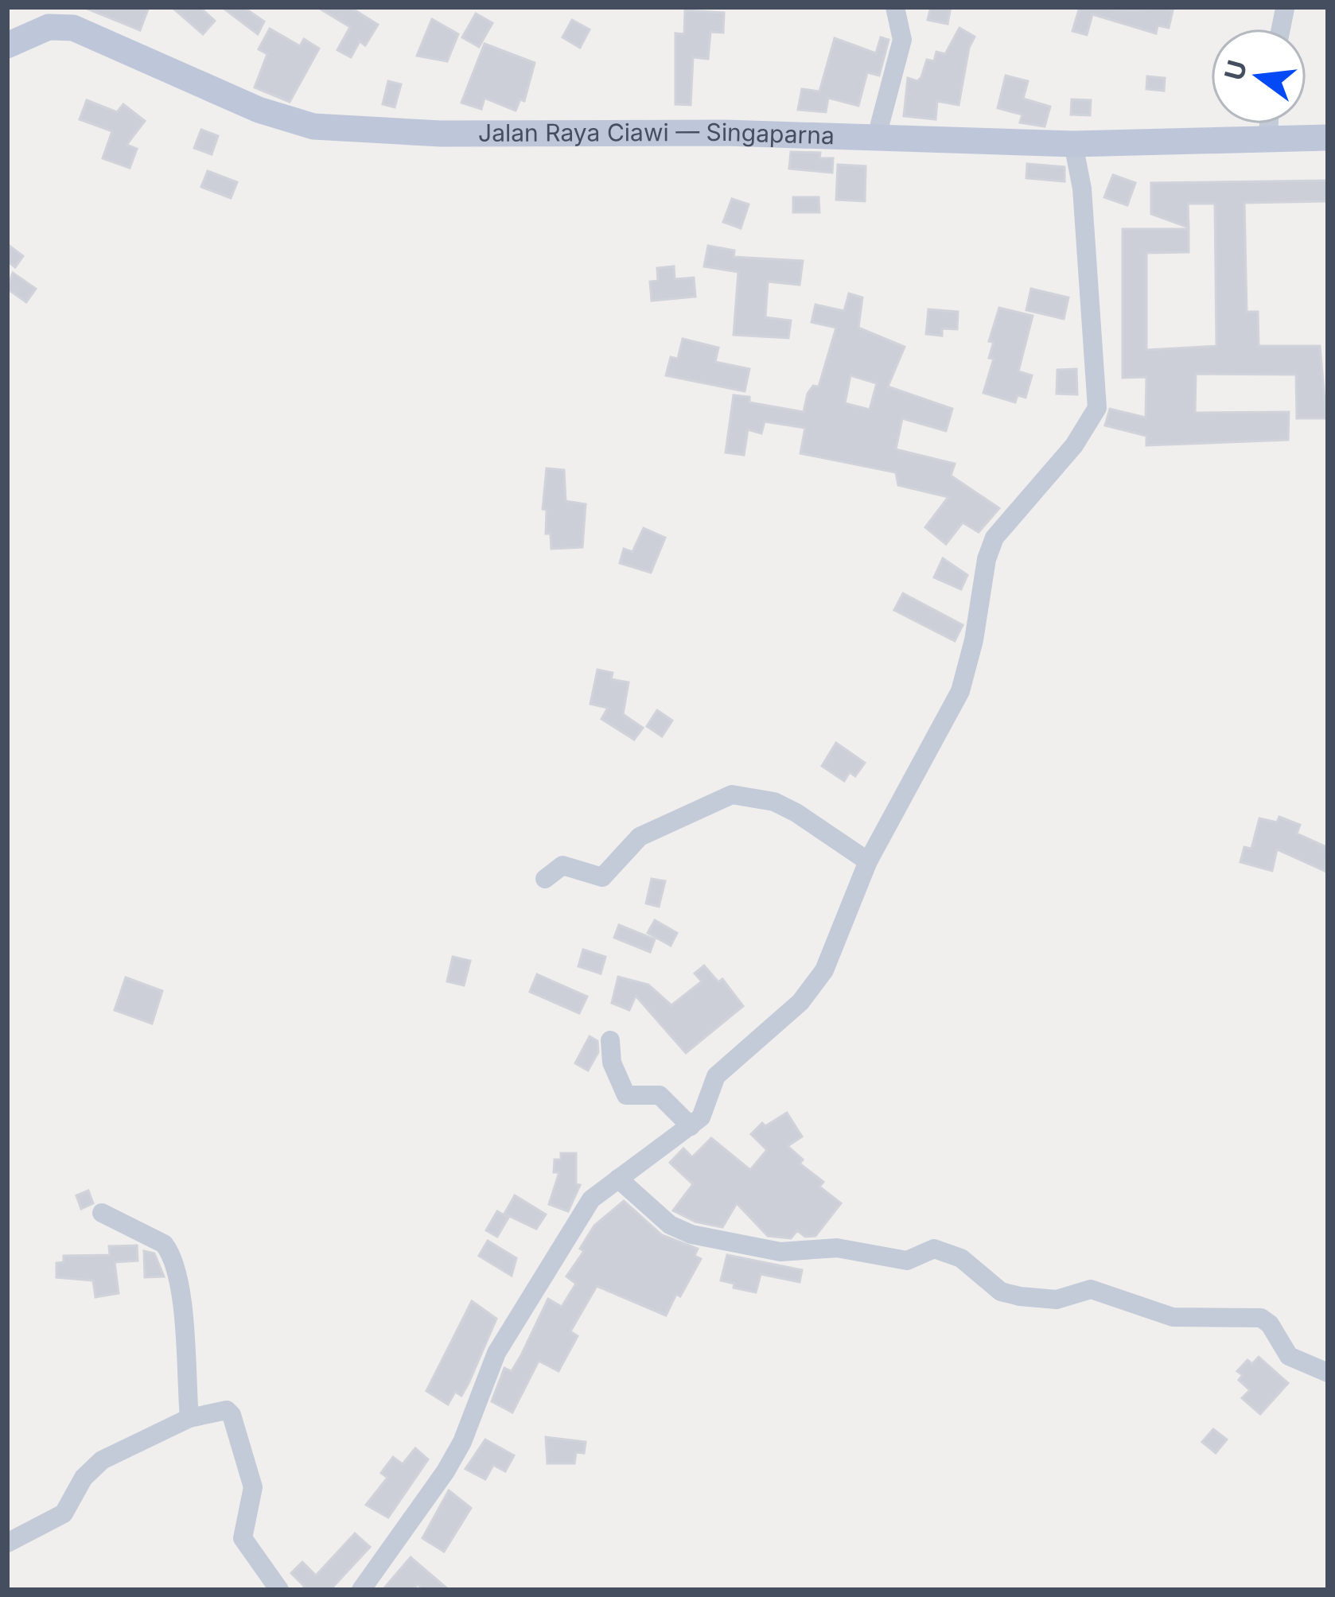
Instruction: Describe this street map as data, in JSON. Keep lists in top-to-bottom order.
{
  "streets": {
    "main road": ["Jalan Raya Ciawi — Singaparna"]
  },
  "north": "left"
}
